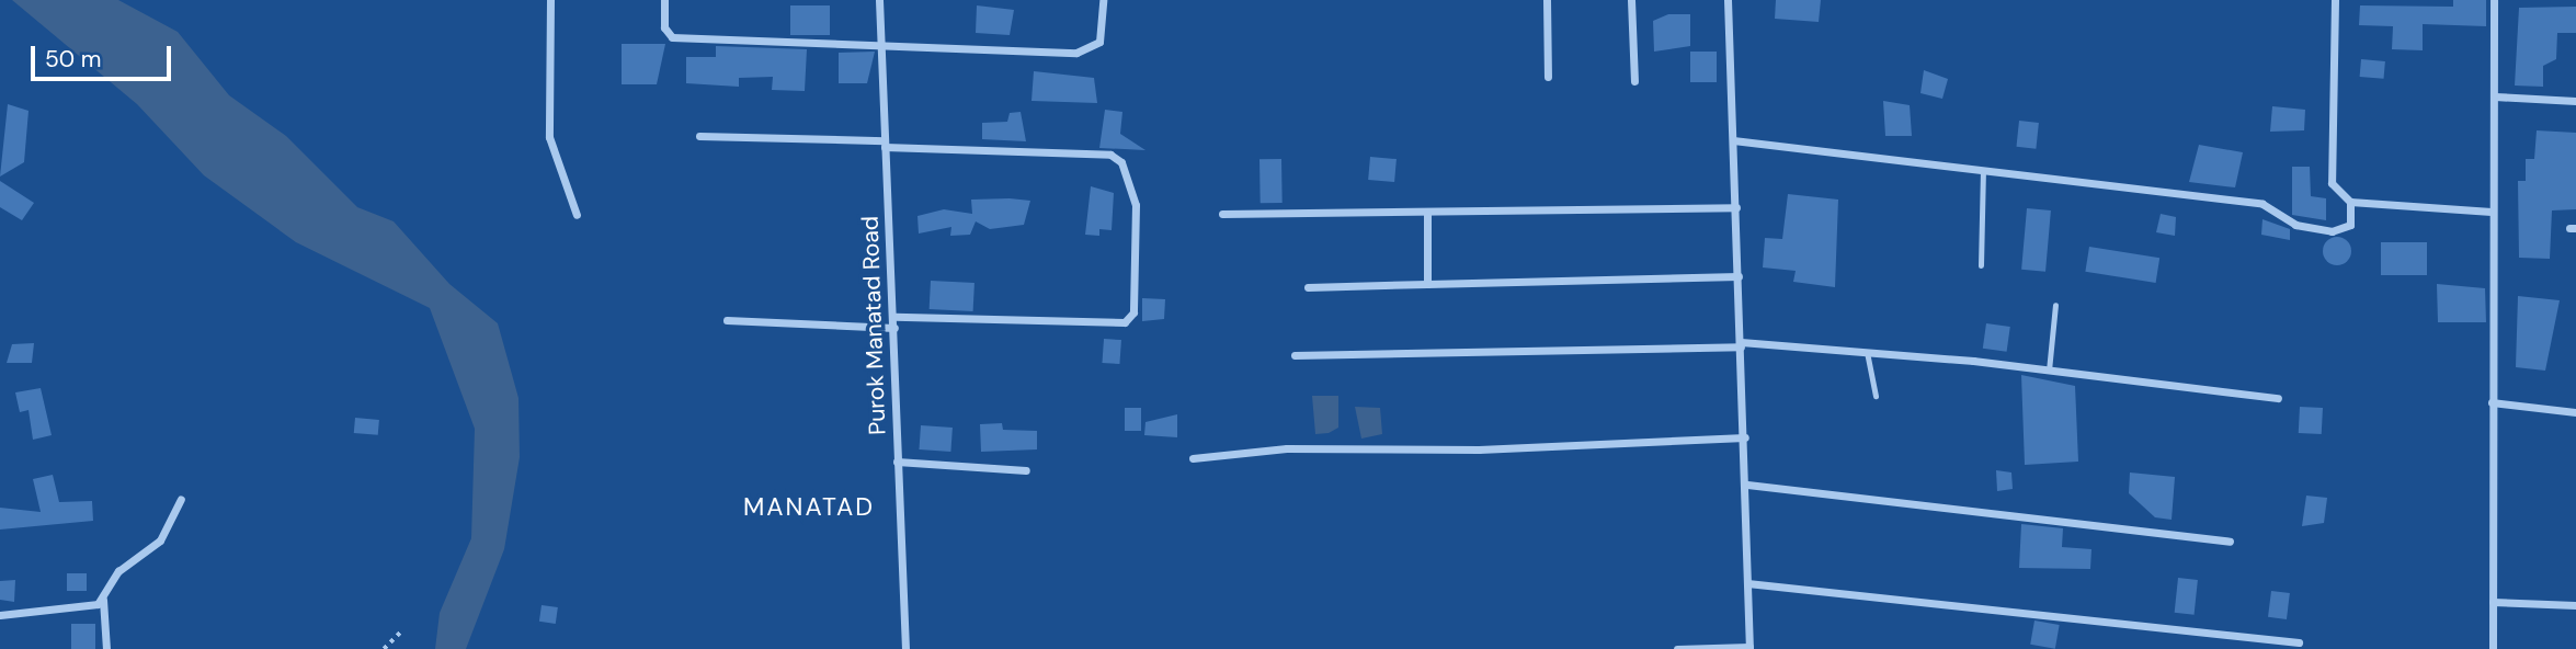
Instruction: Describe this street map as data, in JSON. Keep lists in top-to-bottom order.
{
  "streets": {
    "street": ["Purok Manatad Road"]
  },
  "districts": ["MANATAD"],
  "scale_bar": "50 m"
}
